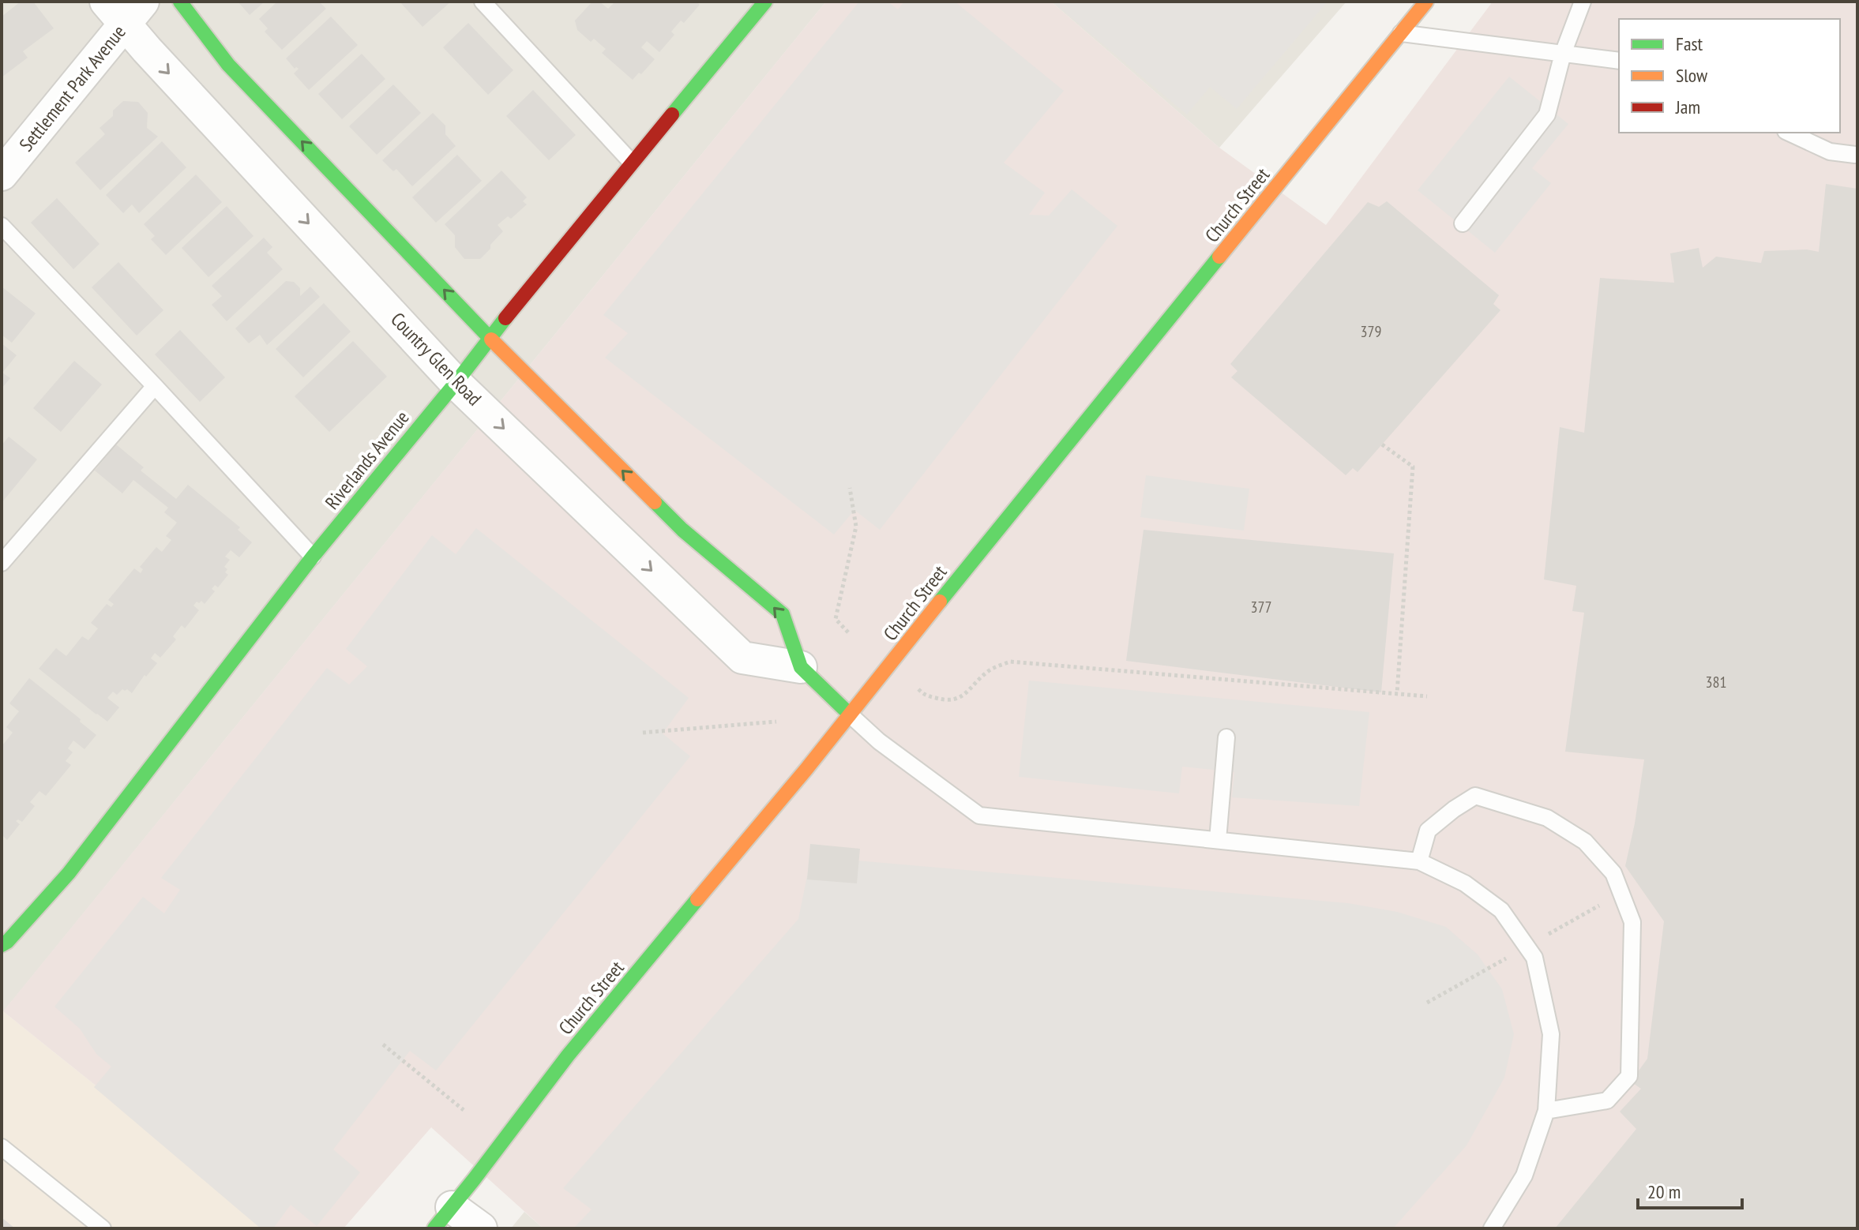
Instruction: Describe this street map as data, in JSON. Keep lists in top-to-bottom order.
{
  "streets": {
    "street": [
      "Settlement Park Avenue",
      "Church Street",
      "Country Glen Road",
      "Riverlands Avenue"
    ]
  },
  "crossings": [
    ["Settlement Park Avenue", "Country Glen Road"],
    ["Country Glen Road", "Riverlands Avenue"]
  ],
  "house_numbers": ["379", "377", "381"],
  "legend": ["Fast", "Slow", "Jam"],
  "scale_bar": "20 m"
}
